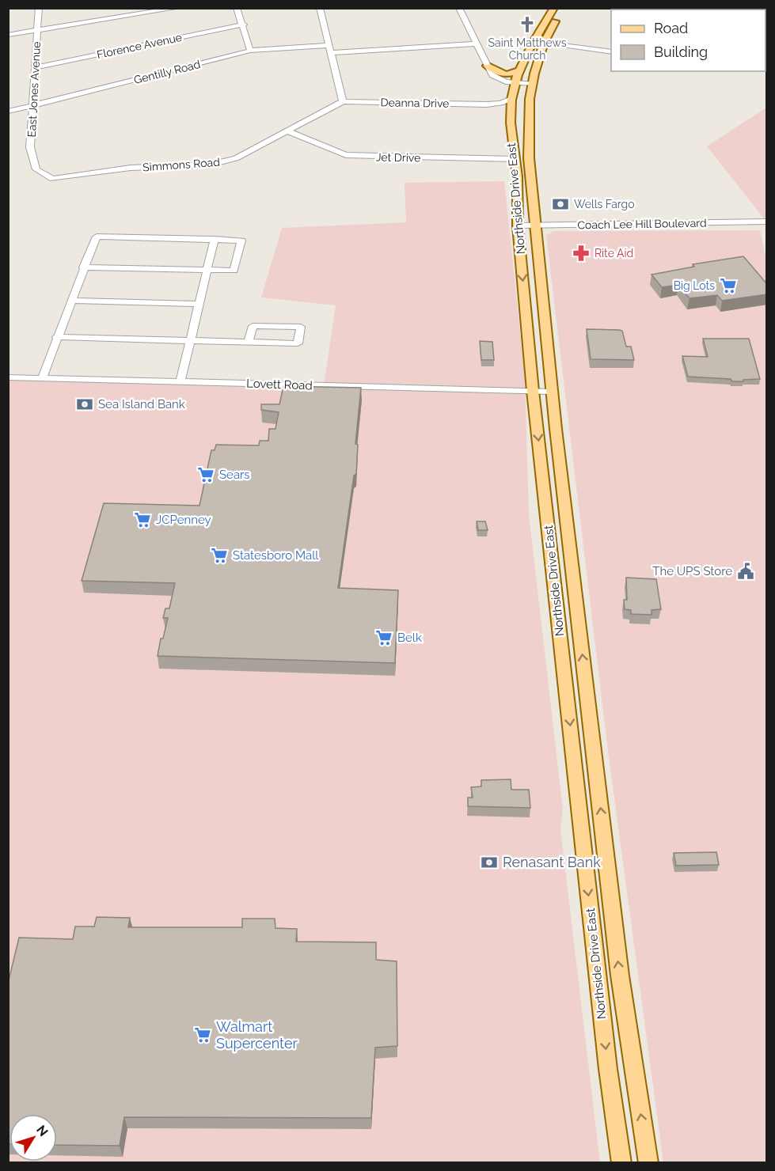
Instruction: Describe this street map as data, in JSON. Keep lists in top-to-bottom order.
{
  "streets": {
    "main road": ["Northside Drive East"],
    "street": [
      "Florence Avenue",
      "Gentilly Road",
      "East Jones Avenue",
      "Deanna Drive",
      "Jet Drive",
      "Simmons Road",
      "Coach Lee Hill Boulevard",
      "Lovett Road"
    ]
  },
  "crossings": [
    ["Florence Avenue", "East Jones Avenue"],
    ["Gentilly Road", "East Jones Avenue"],
    ["East Jones Avenue", "Simmons Road"],
    ["Deanna Drive", "Simmons Road"],
    ["Deanna Drive", "Northside Drive East"],
    ["Jet Drive", "Simmons Road"],
    ["Jet Drive", "Northside Drive East"],
    ["Northside Drive East", "Coach Lee Hill Boulevard"],
    ["Northside Drive East", "Lovett Road"]
  ],
  "places": {
    "church": ["Saint Matthews Church"],
    "bank": ["Wells Fargo", "Sea Island Bank", "Renasant Bank"],
    "pharmacy": ["Rite Aid"],
    "supermarket": [
      "Big Lots",
      "Sears",
      "JCPenney",
      "Statesboro Mall",
      "Belk",
      "Walmart Supercenter"
    ],
    "public building": ["The UPS Store"]
  },
  "legend": ["Road", "Building"],
  "north": "top right"
}
